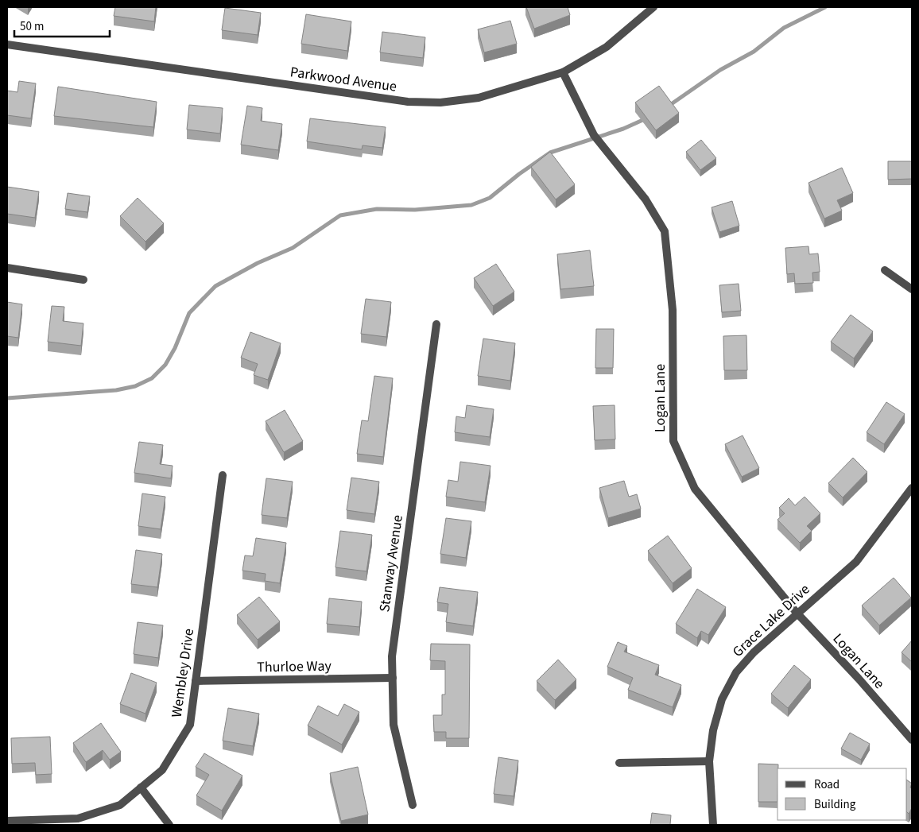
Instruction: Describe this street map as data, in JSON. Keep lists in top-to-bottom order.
{
  "streets": {
    "street": [
      "Parkwood Avenue",
      "Logan Lane",
      "Stanway Avenue",
      "Grace Lake Drive",
      "Thurloe Way",
      "Wembley Drive"
    ]
  },
  "crossings": [
    ["Parkwood Avenue", "Logan Lane"],
    ["Logan Lane", "Grace Lake Drive"],
    ["Stanway Avenue", "Thurloe Way"],
    ["Thurloe Way", "Wembley Drive"]
  ],
  "legend": ["Road", "Building"],
  "scale_bar": "50 m"
}
